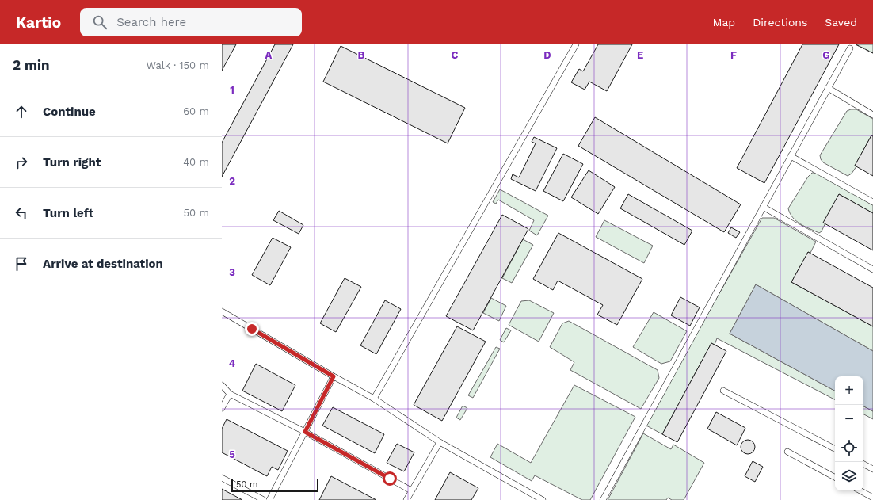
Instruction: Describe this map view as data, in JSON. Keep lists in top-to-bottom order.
{
  "scale_bar": "50 m",
  "page": {
    "header": "Kartio",
    "search": "Search here",
    "nav": ["Map", "Directions", "Saved"],
    "heading": ["2 min", "Walk · 150 m"],
    "list": [
      ["Continue", "60 m"],
      ["Turn right", "40 m"],
      ["Turn left", "50 m"],
      "Arrive at destination"
    ],
    "map_buttons": ["+", "−"],
    "scale": "50 m"
  },
  "grid": {
    "columns": [
      "A",
      "B",
      "C",
      "D",
      "E",
      "F",
      "G"
    ],
    "rows": [
      "1",
      "2",
      "3",
      "4",
      "5"
    ]
  }
}
